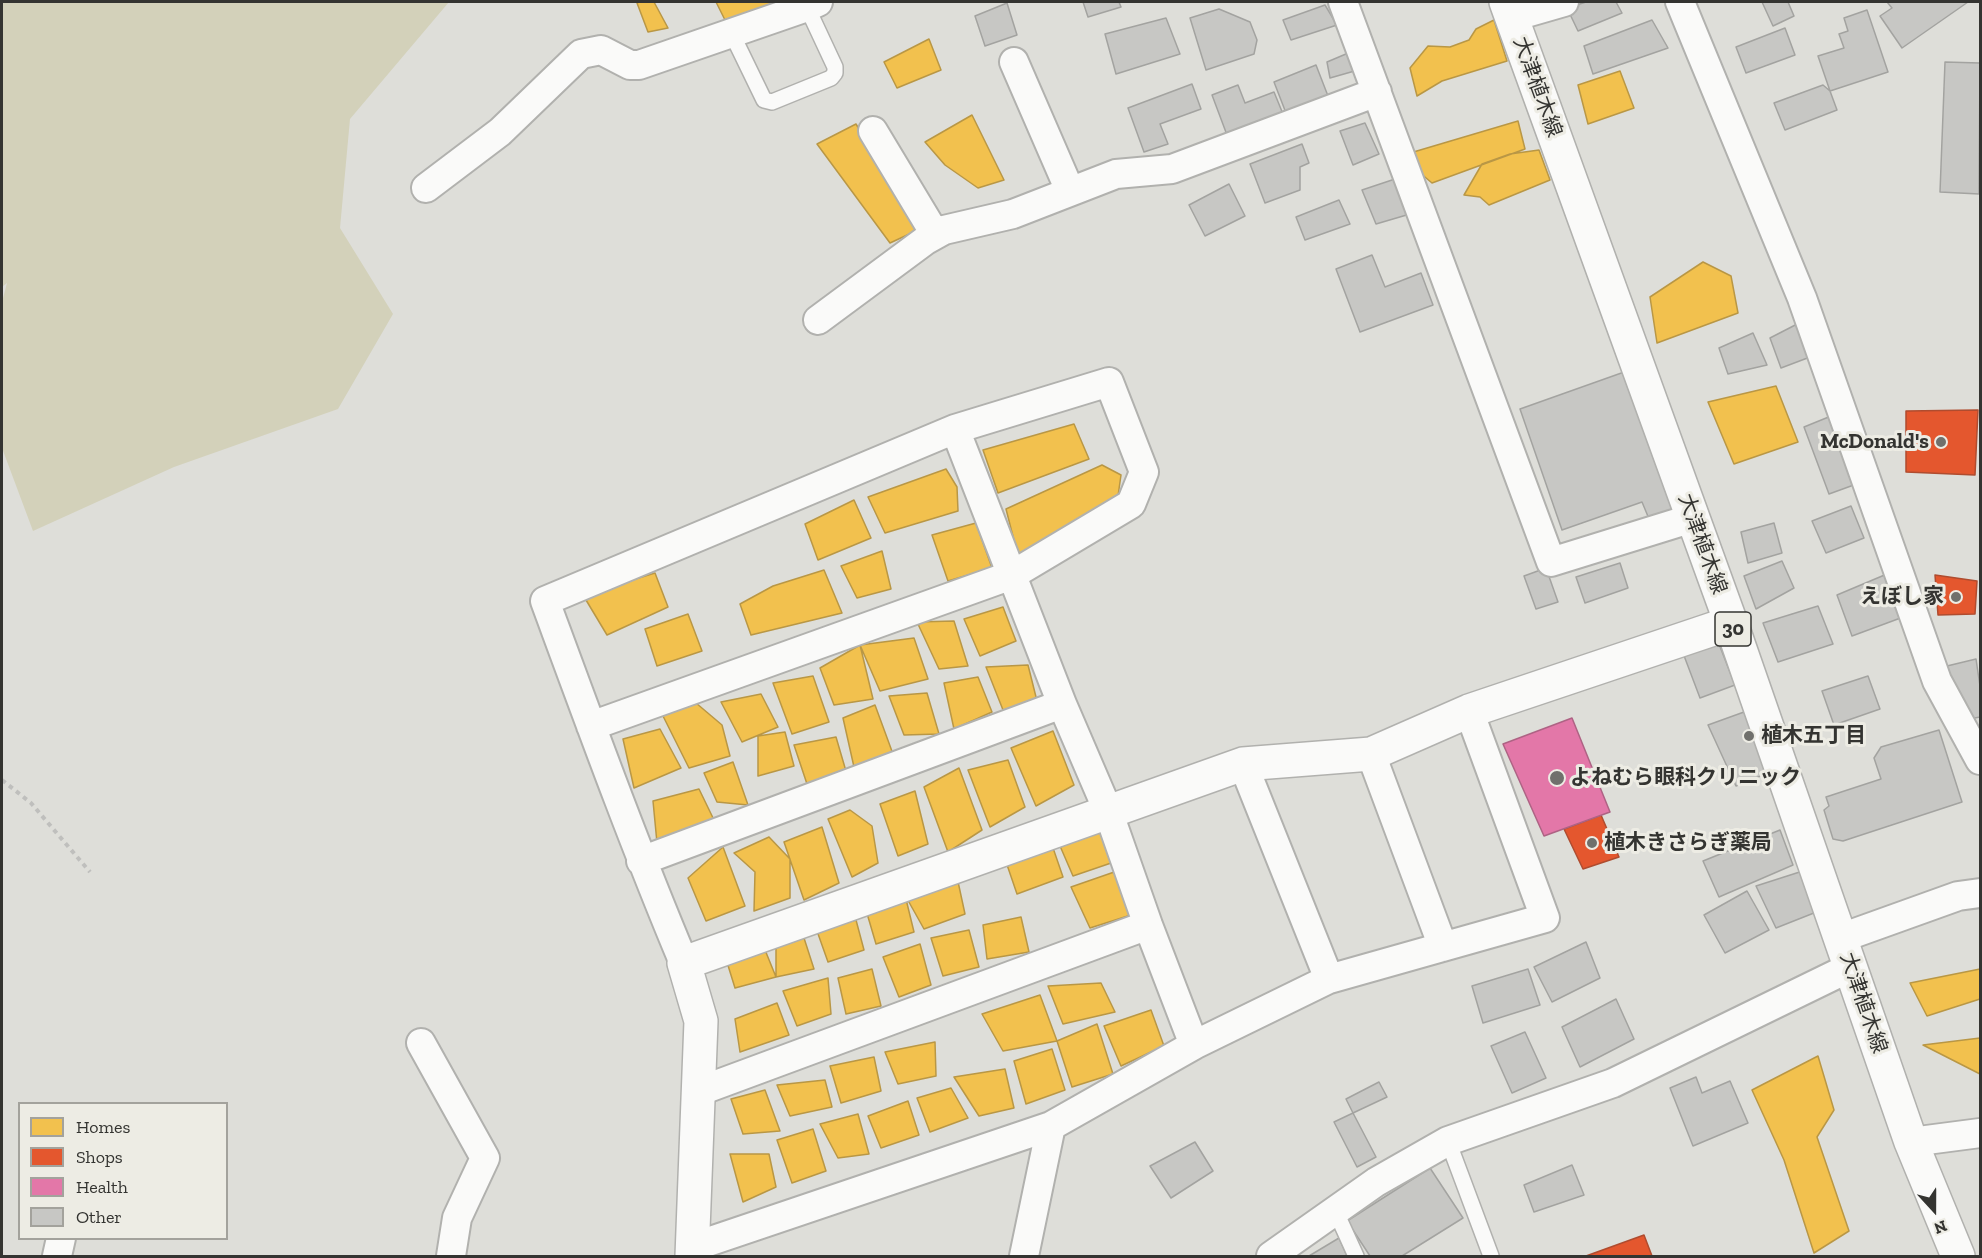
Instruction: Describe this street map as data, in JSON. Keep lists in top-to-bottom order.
{
  "streets": {
    "street": ["大津植木線", "30"]
  },
  "places": [
    "McDonald's",
    "えぼし家",
    "植木五丁目",
    "よねむら眼科クリニック",
    "植木きさらぎ薬局"
  ],
  "legend": [
    "Homes",
    "Shops",
    "Health",
    "Other"
  ],
  "north": "bottom"
}
